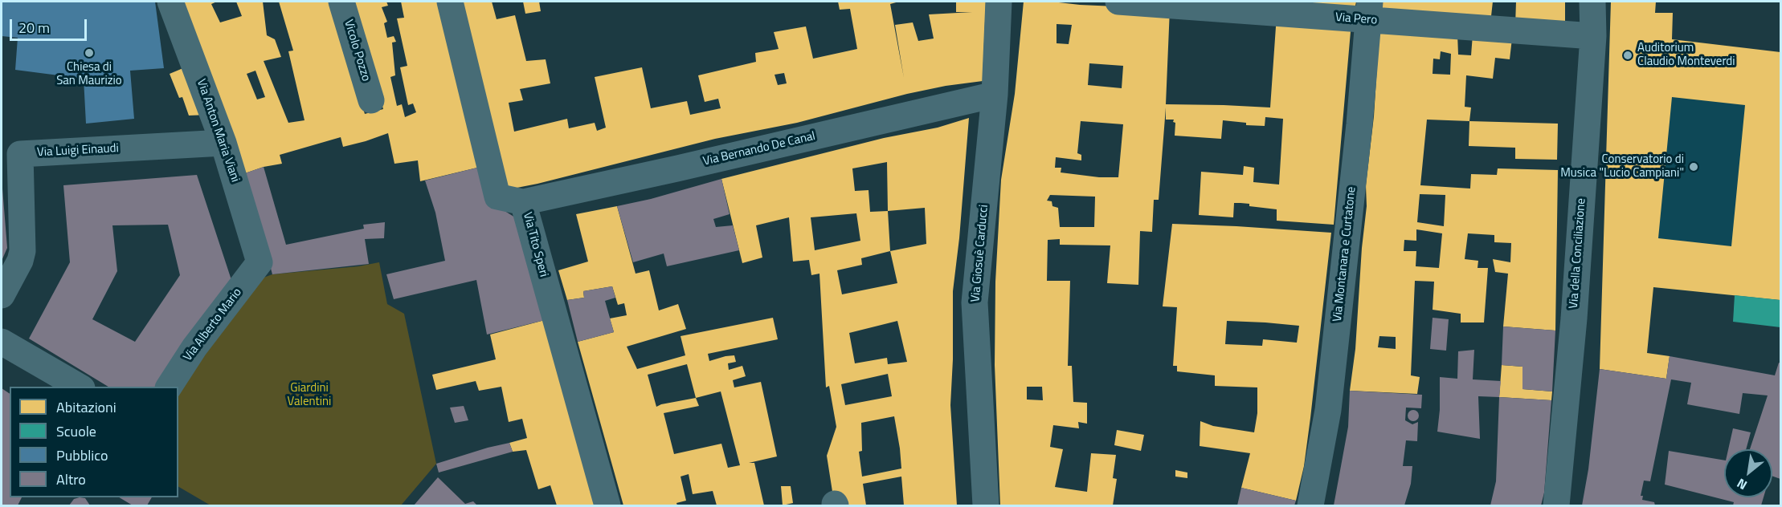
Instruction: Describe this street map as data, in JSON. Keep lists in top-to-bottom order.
{
  "streets": {
    "street": [
      "Via Pero",
      "Vicolo Pozzo",
      "Via Anton Maria Viani",
      "Via Bernando De Canal",
      "Via Luigi Einaudi",
      "Via Tito Speri",
      "Via Giosuè Carducci",
      "Via della Conciliazione",
      "Via Montanara e Curtatone",
      "Via Alberto Mario"
    ]
  },
  "crossings": [
    ["Via Pero", "Via della Conciliazione"],
    ["Via Pero", "Via Montanara e Curtatone"],
    ["Via Anton Maria Viani", "Via Luigi Einaudi"],
    ["Via Anton Maria Viani", "Via Alberto Mario"],
    ["Via Bernando De Canal", "Via Tito Speri"],
    ["Via Bernando De Canal", "Via Giosuè Carducci"]
  ],
  "parks": ["Giardini Valentini"],
  "places": ["Chiesa di San Maurizio", "Auditorium Claudio Monteverdi", "Conservatorio di Musica \"Lucio Campiani\""],
  "legend": [
    "Abitazioni",
    "Scuole",
    "Pubblico",
    "Altro"
  ],
  "scale_bar": "20 m",
  "north": "bottom left"
}
